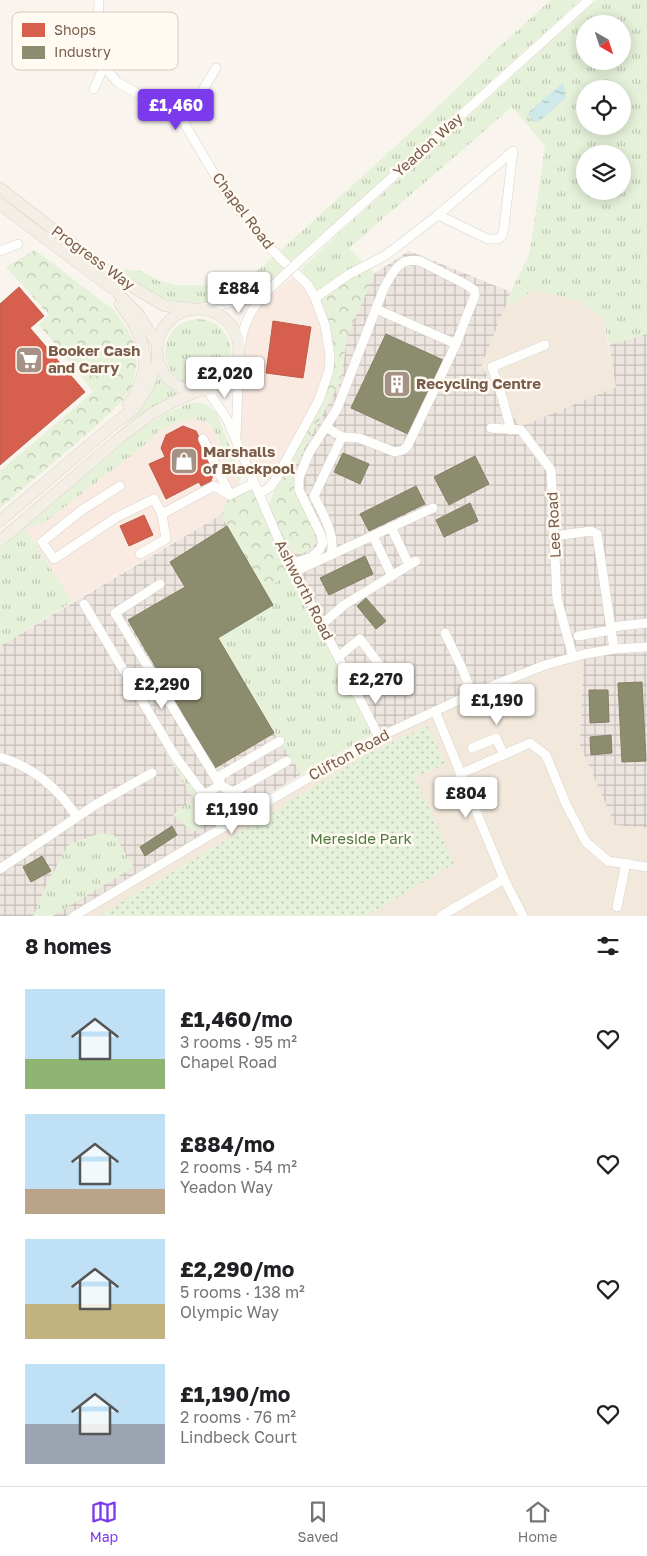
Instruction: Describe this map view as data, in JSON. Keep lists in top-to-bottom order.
{
  "streets": {
    "main road": ["Progress Way"],
    "street": [
      "Yeadon Way",
      "Chapel Road",
      "Lee Road",
      "Ashworth Road",
      "Clifton Road"
    ]
  },
  "crossings": [
    ["Yeadon Way", "Progress Way"],
    ["Yeadon Way", "Ashworth Road"],
    ["Chapel Road", "Ashworth Road"],
    ["Progress Way", "Ashworth Road"],
    ["Lee Road", "Clifton Road"],
    ["Ashworth Road", "Clifton Road"]
  ],
  "parks": ["Mereside Park"],
  "places": {
    "supermarket": ["Booker Cash and Carry"],
    "building": ["Recycling Centre"],
    "shop": ["Marshalls of Blackpool"]
  },
  "legend": ["Shops", "Industry"],
  "north": "bottom right",
  "page": {
    "price": [
      "£1,460",
      "£884",
      "£2,020",
      "£2,270",
      "£2,290",
      "£1,190",
      "£804",
      "£1,190"
    ],
    "heading": "8 homes",
    "list": [
      {
        "name": "£1,460/mo",
        "note": "3 rooms · 95 m² · Chapel Road"
      },
      {
        "name": "£884/mo",
        "note": "2 rooms · 54 m² · Yeadon Way"
      },
      {
        "name": "£2,290/mo",
        "note": "5 rooms · 138 m² · Olympic Way"
      },
      {
        "name": "£1,190/mo",
        "note": "2 rooms · 76 m² · Lindbeck Court"
      }
    ],
    "tabs": ["Map", "Saved", "Home"]
  }
}
